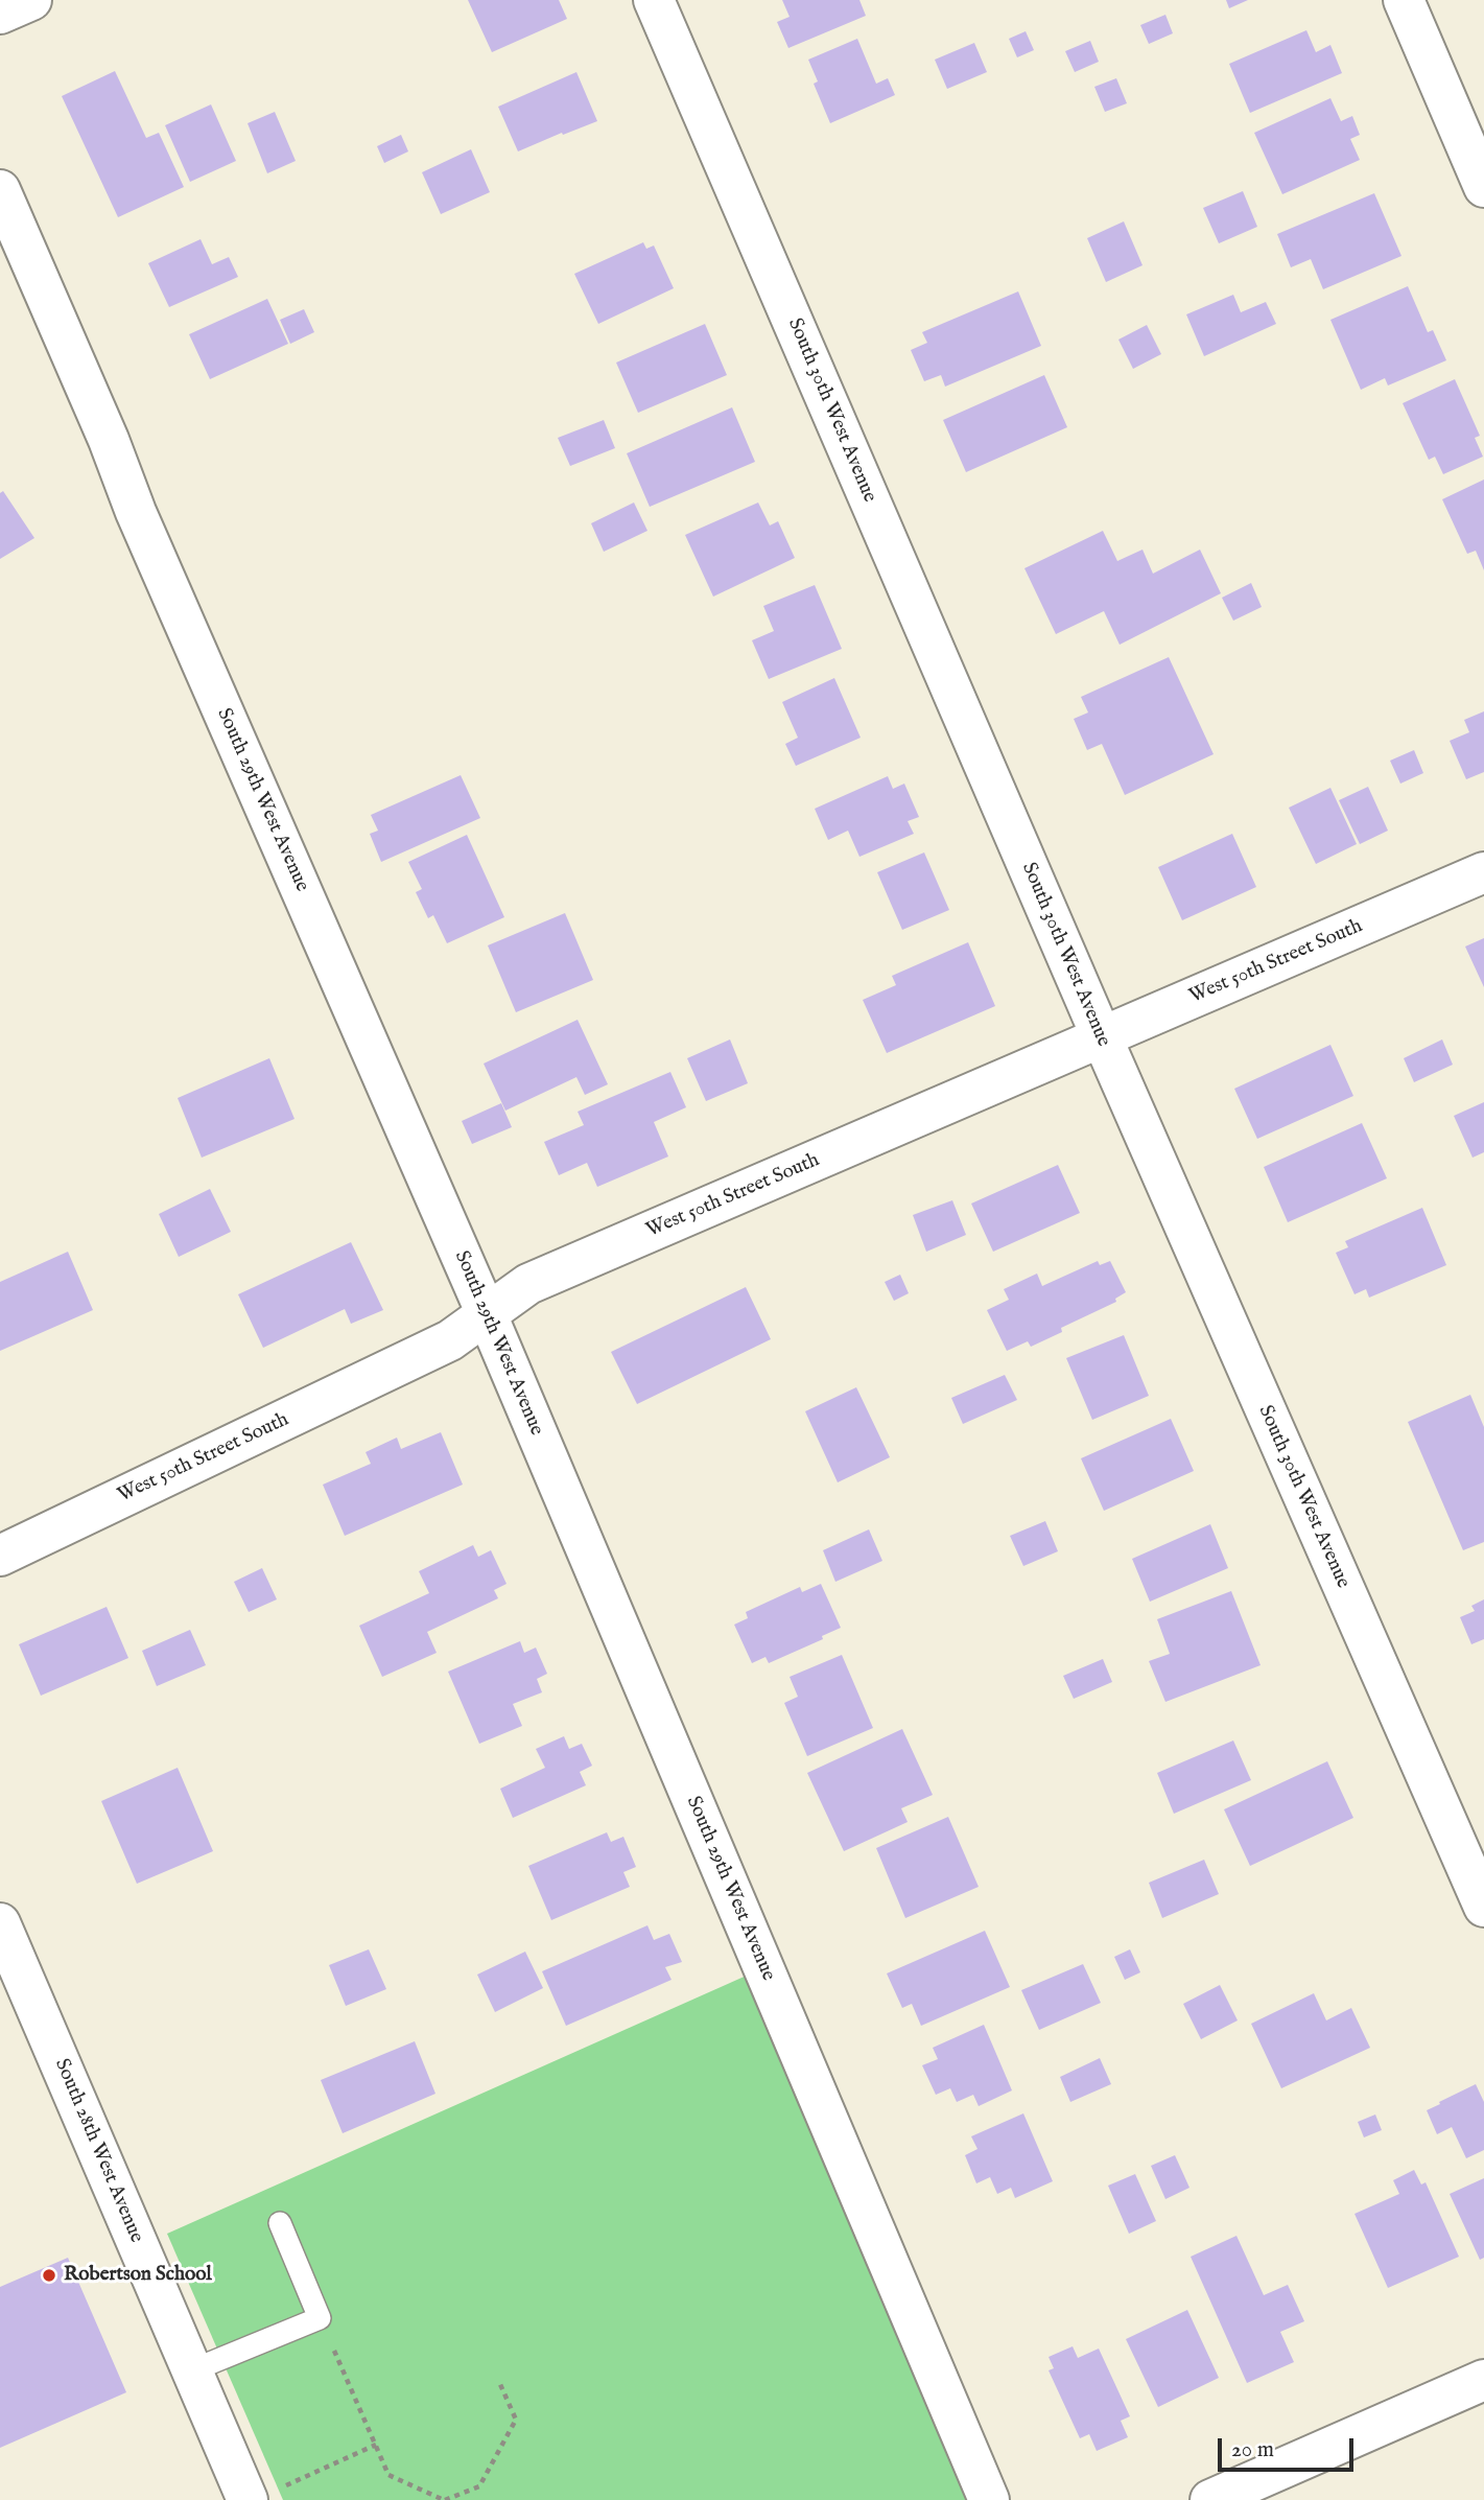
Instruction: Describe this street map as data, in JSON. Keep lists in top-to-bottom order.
{
  "streets": {
    "street": [
      "South 30th West Avenue",
      "South 29th West Avenue",
      "West 50th Street South",
      "South 28th West Avenue"
    ]
  },
  "crossings": [
    ["South 30th West Avenue", "West 50th Street South"],
    ["South 29th West Avenue", "West 50th Street South"]
  ],
  "places": ["Robertson School"],
  "scale_bar": "20 m"
}
